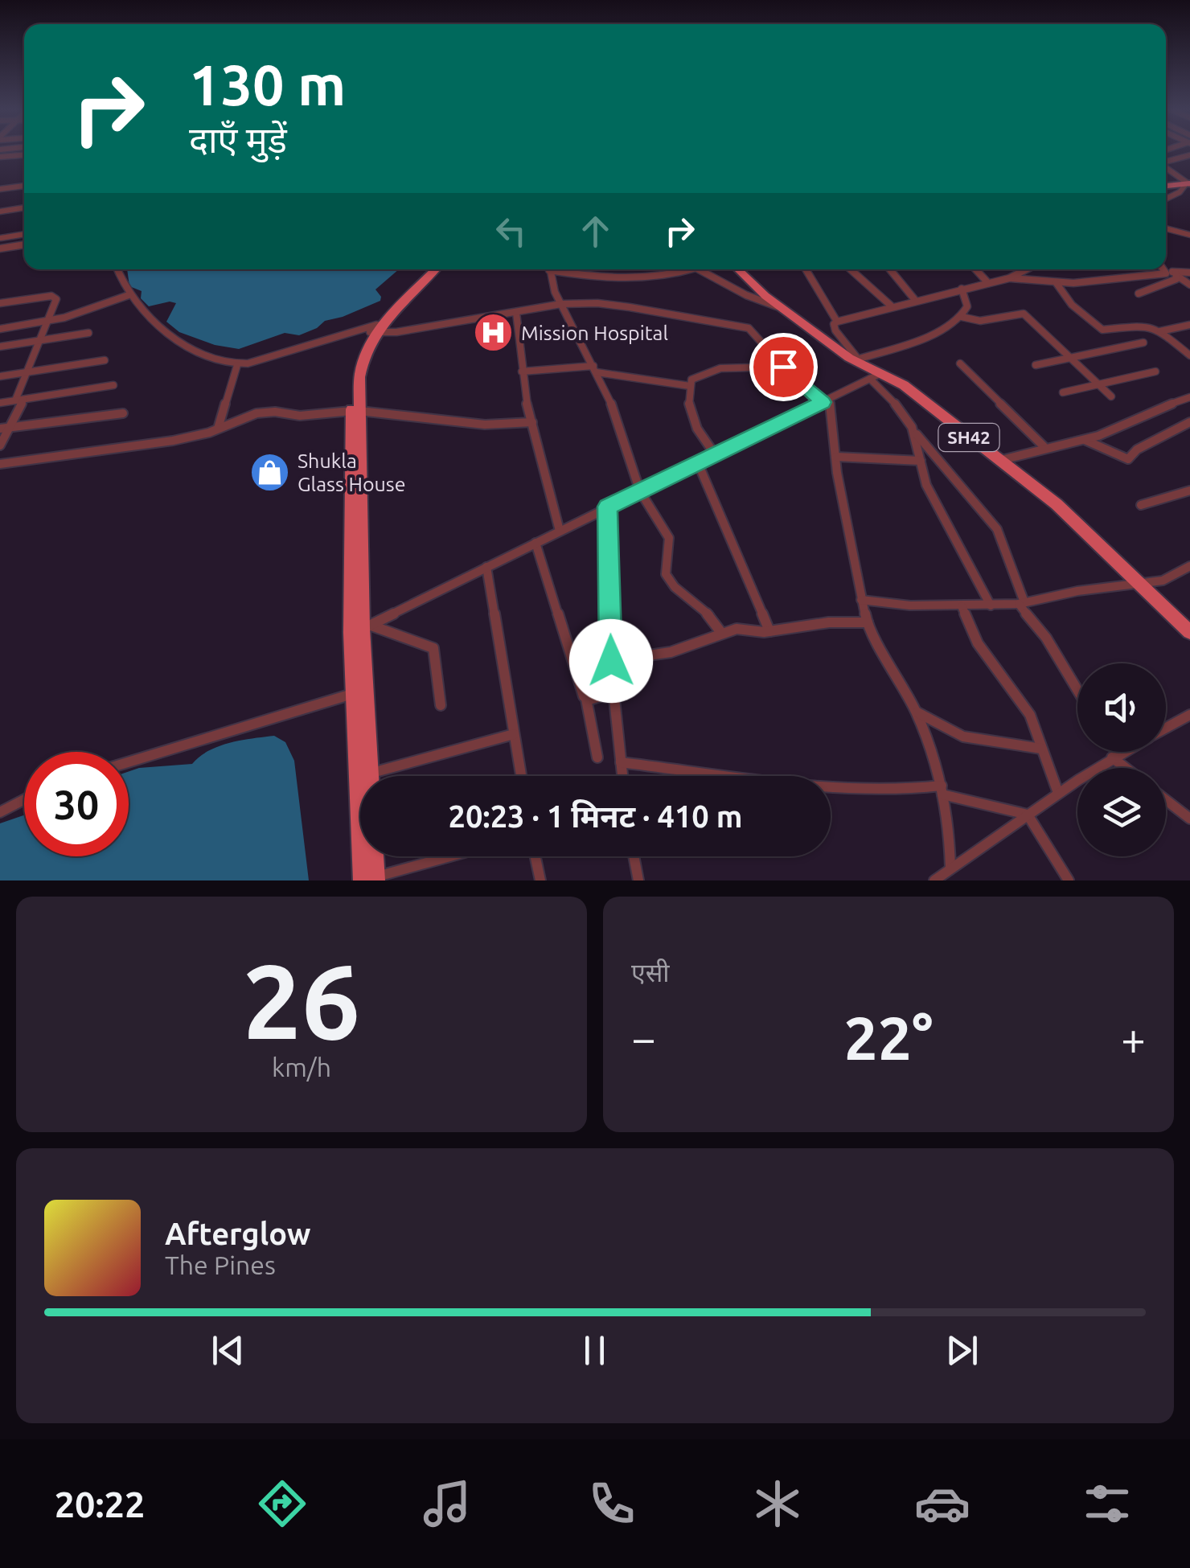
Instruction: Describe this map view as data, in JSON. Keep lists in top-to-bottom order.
{
  "streets": {
    "main road": ["SH42"]
  },
  "places": {
    "hospital": ["Mission Hospital"],
    "shop": ["Shukla Glass House"]
  },
  "page": {
    "turn": ["130 m", "दाएँ मुड़ें"],
    "limit": "30",
    "trip": "20:23 · 1 मिनट · 410 m",
    "tile": [
      ["26", "km/h"],
      "एसी"
    ],
    "heat": ["−", "22°", "+"],
    "song": ["Afterglow", "The Pines"],
    "tabs": "20:22"
  }
}
